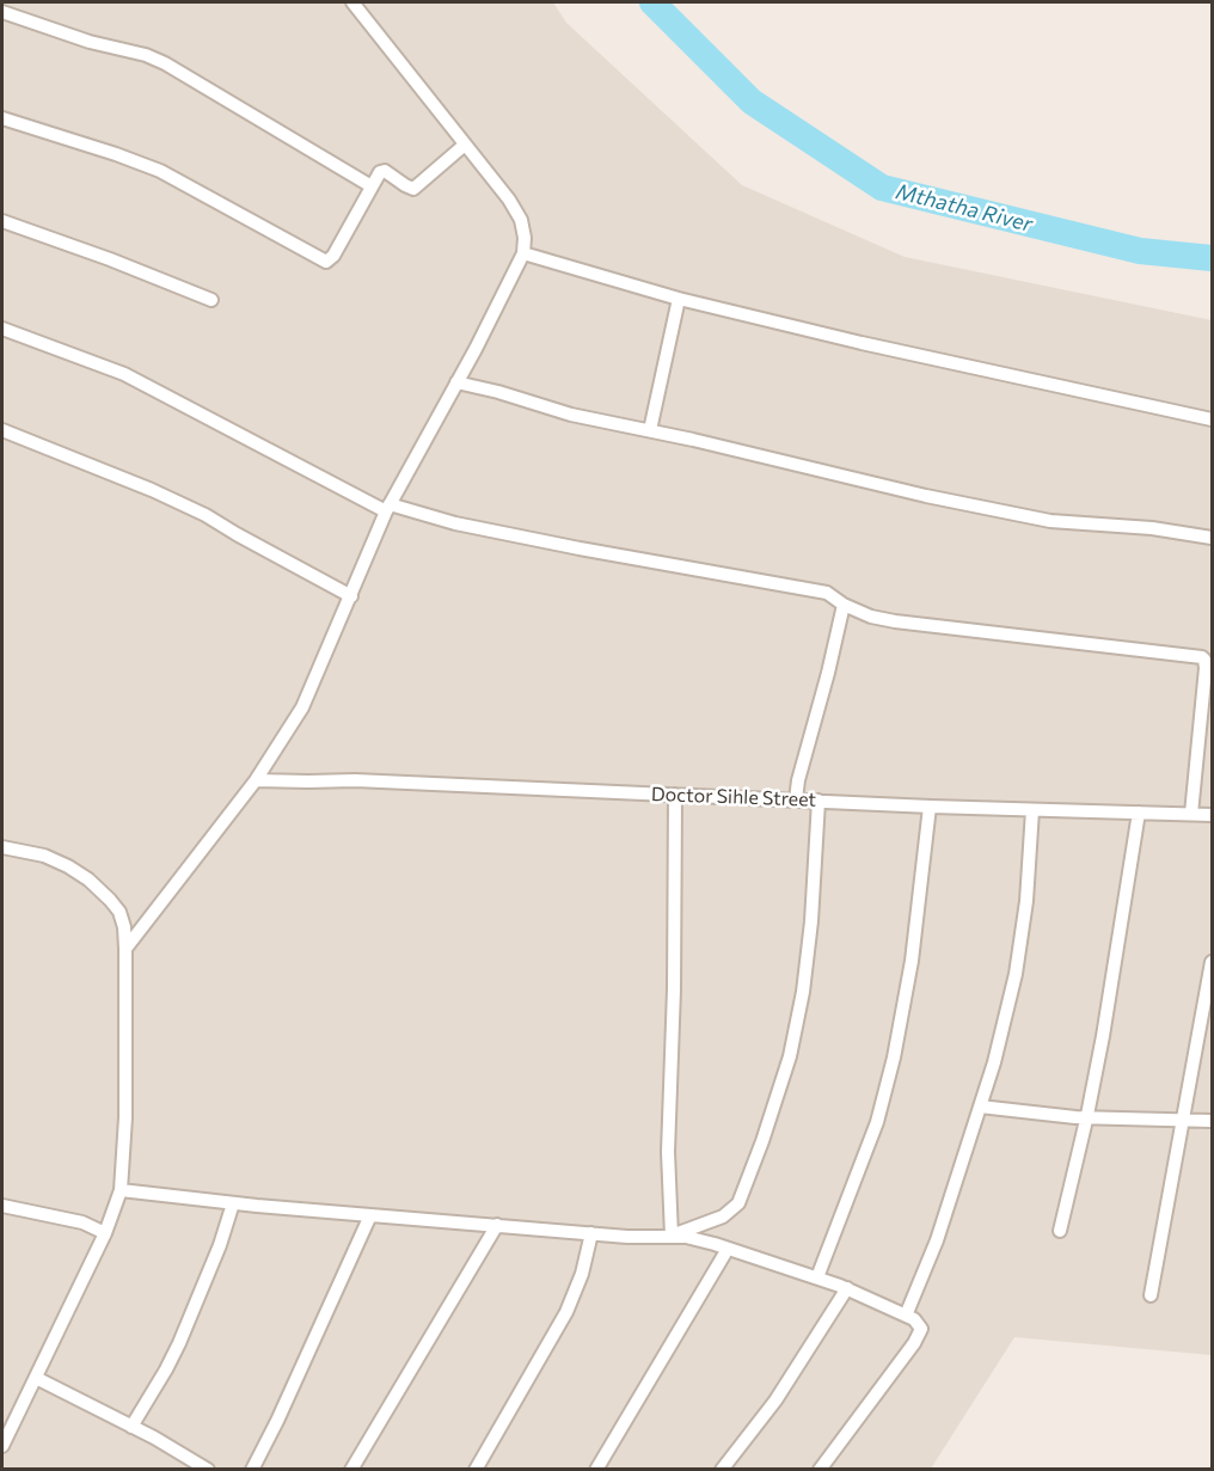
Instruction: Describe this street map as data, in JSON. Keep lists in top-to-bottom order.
{
  "streets": {
    "street": ["Doctor Sihle Street"]
  },
  "water": ["Mthatha River"]
}
